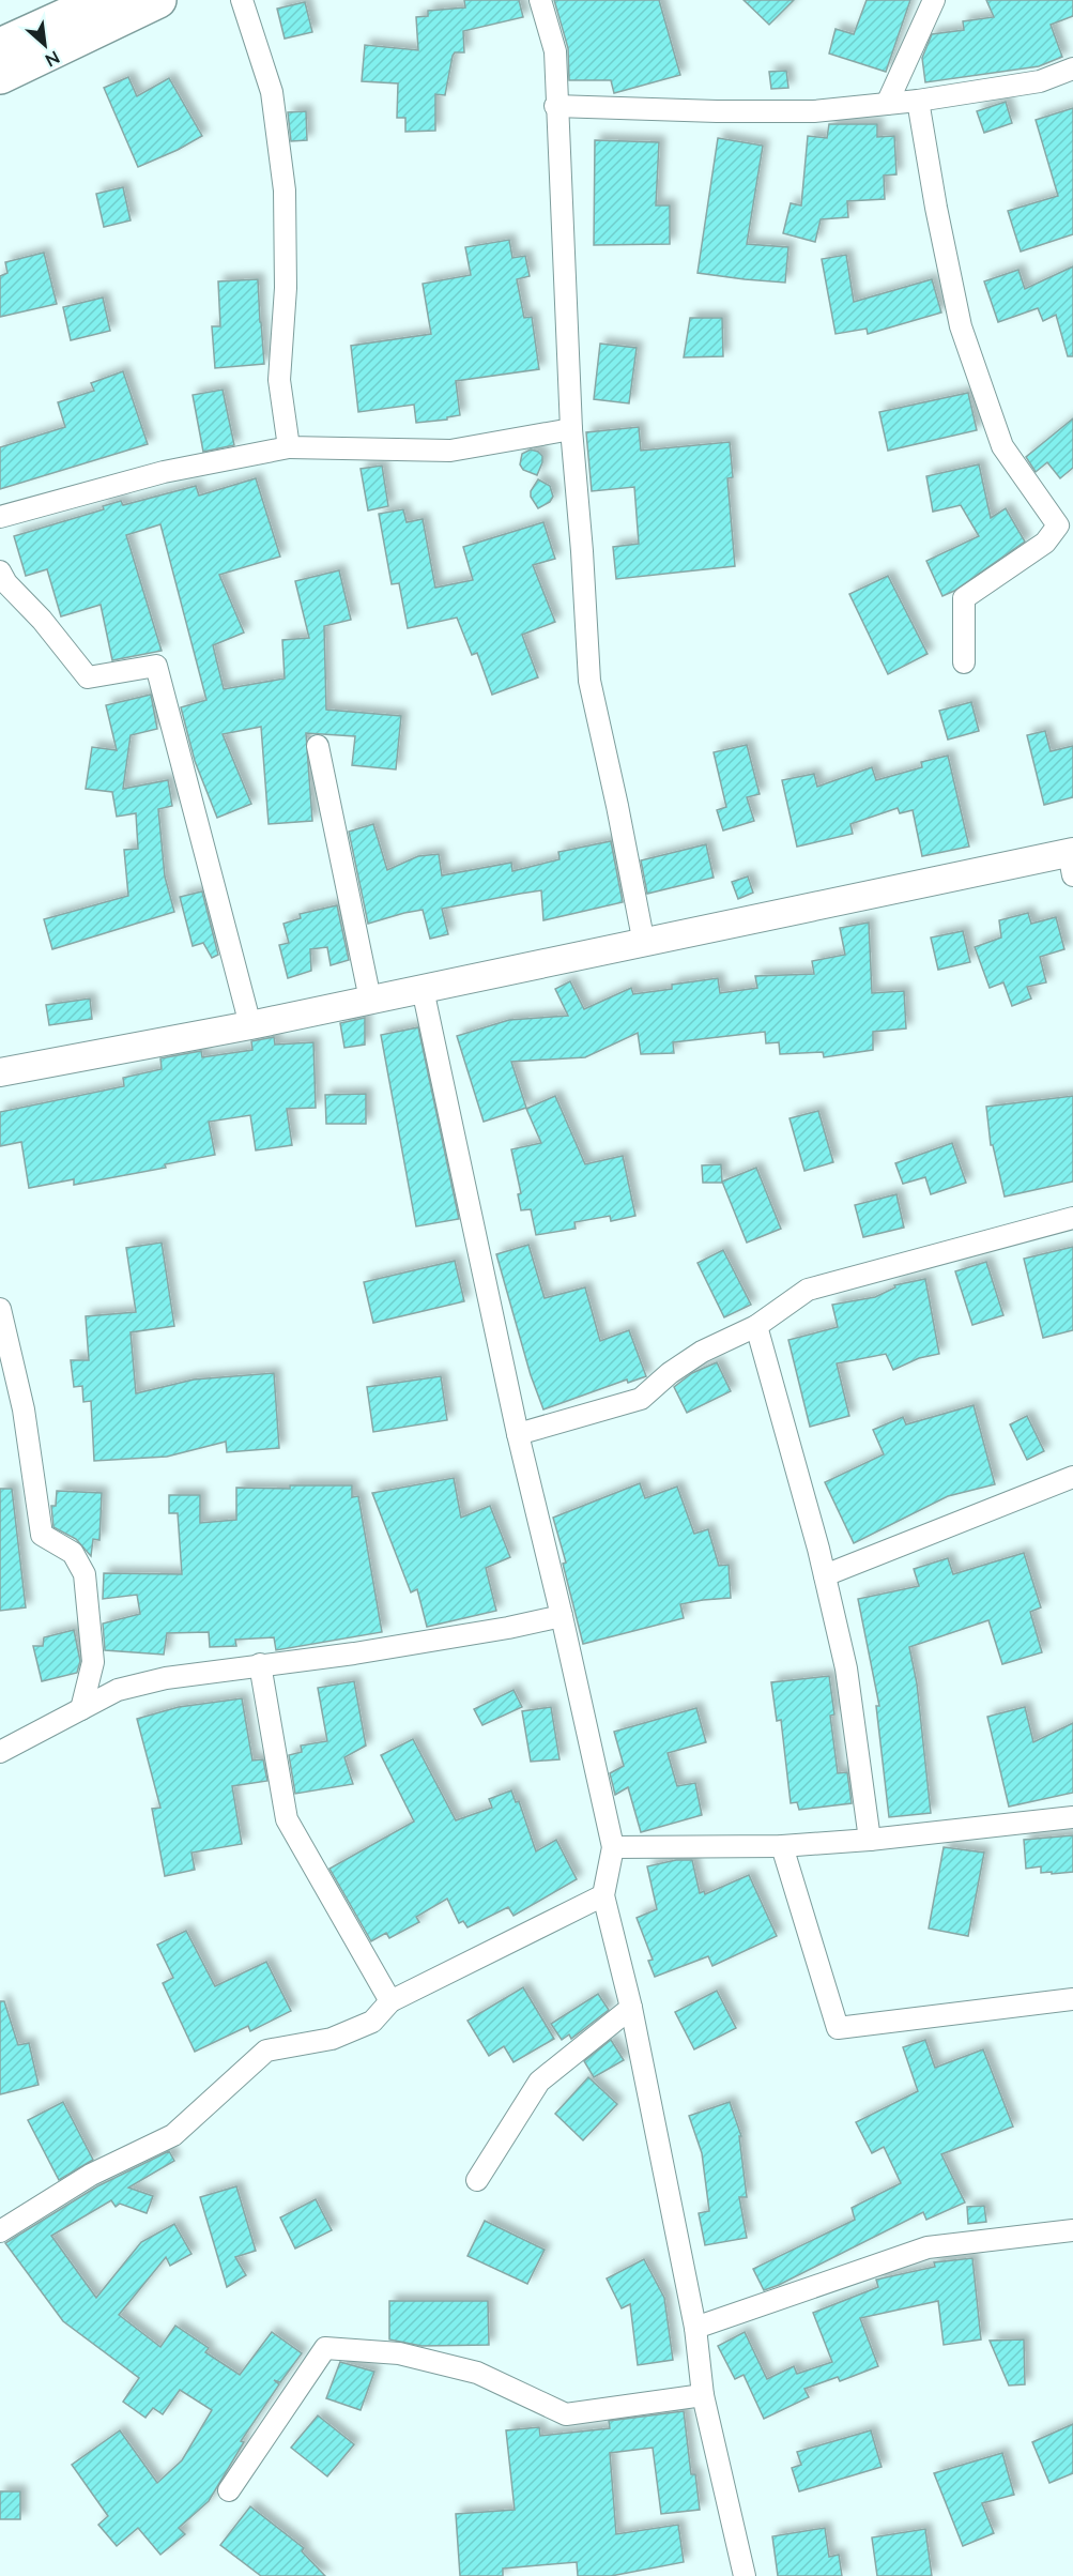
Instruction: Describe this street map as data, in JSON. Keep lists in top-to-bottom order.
{
  "north": "bottom right"
}
